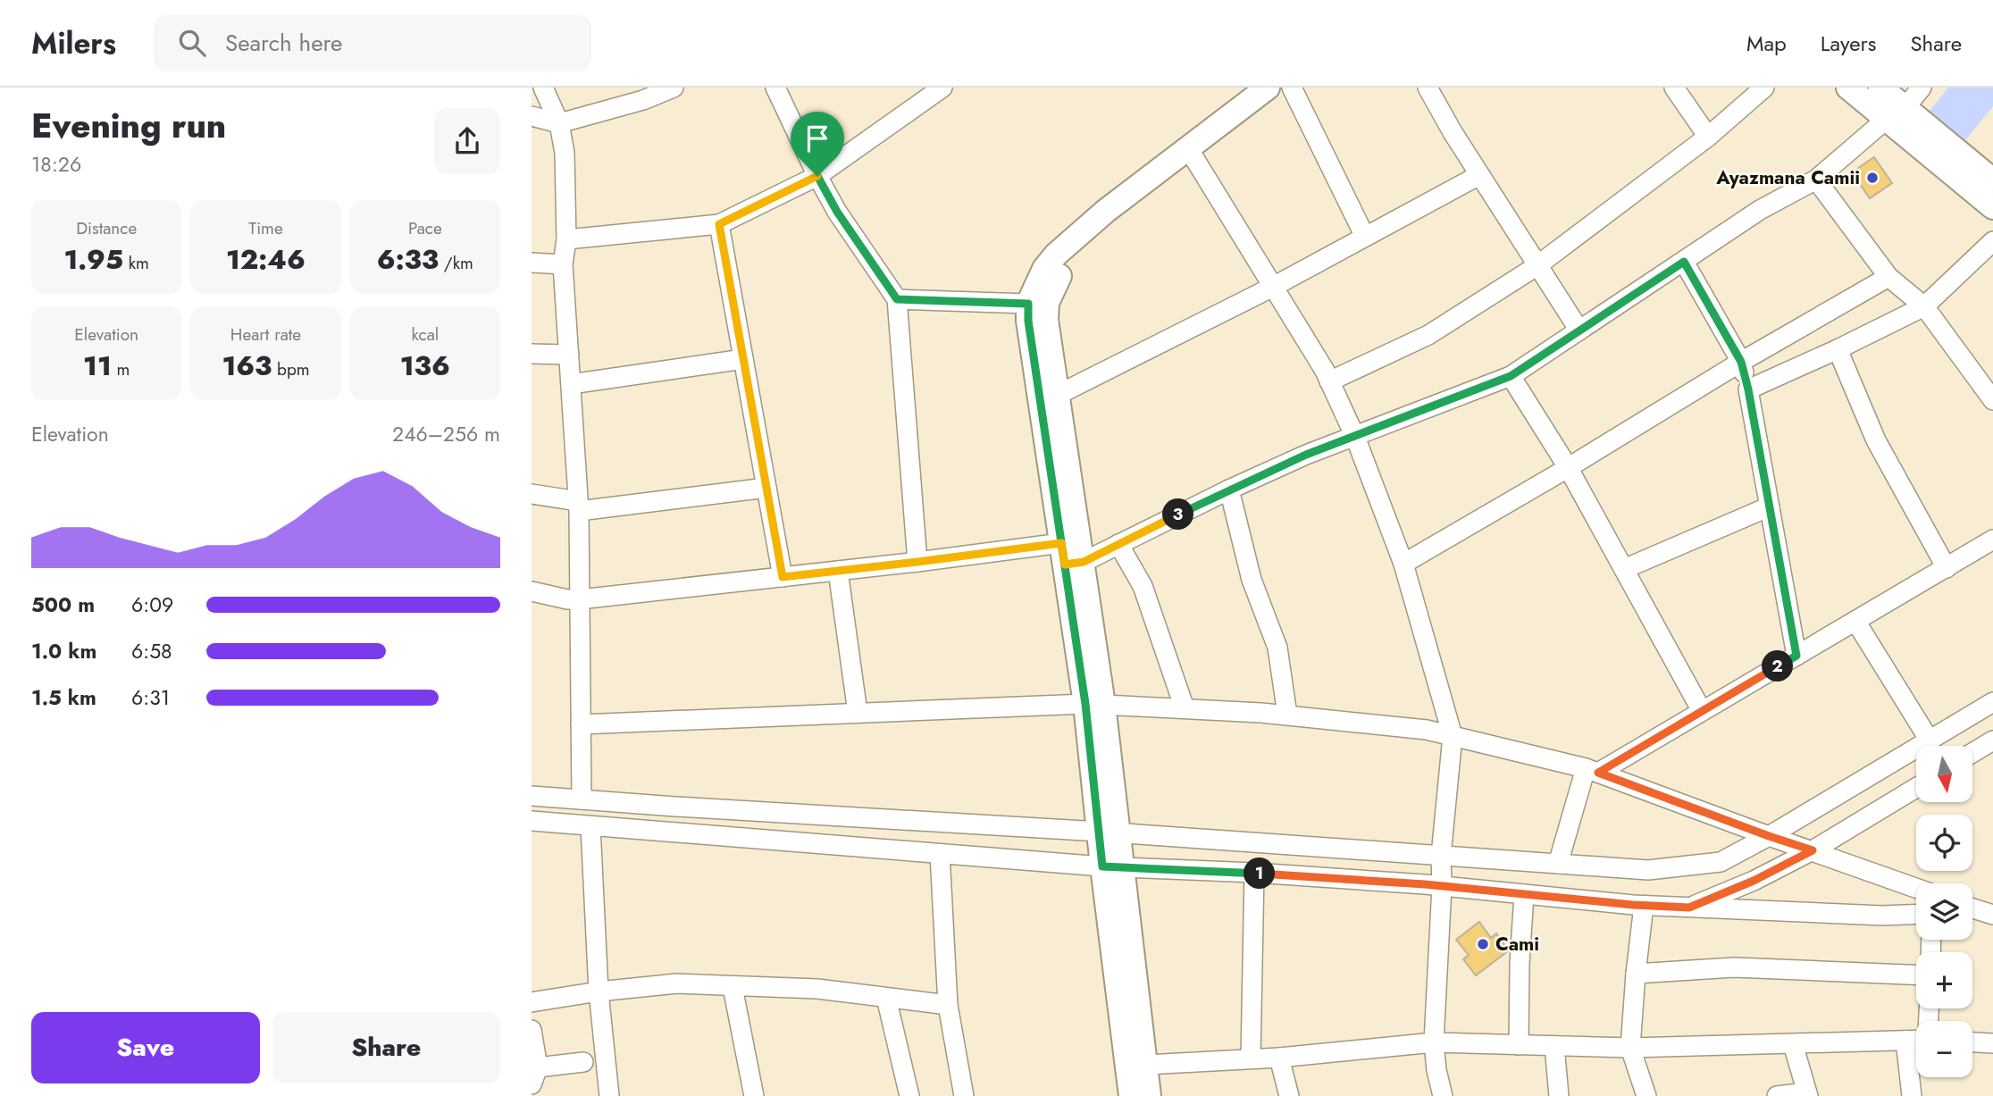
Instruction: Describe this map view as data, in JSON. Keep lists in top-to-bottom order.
{
  "places": ["Ayazmana Camii", "Cami"],
  "north": "bottom",
  "page": {
    "header": "Milers",
    "search": "Search here",
    "nav": ["Map", "Layers", "Share"],
    "heading": ["Evening run", "18:26"],
    "stats": [
      ["Distance", "1.95 km"],
      ["Time", "12:46"],
      ["Pace", "6:33 /km"],
      ["Elevation", "11 m"],
      ["Heart rate", "163 bpm"],
      ["kcal", "136"]
    ],
    "chart": ["Elevation", "246–256 m"],
    "pins": ["3", "2", "1"],
    "list": [
      {
        "name": "500 m",
        "note": "6:09"
      },
      {
        "name": "1.0 km",
        "note": "6:58"
      },
      {
        "name": "1.5 km",
        "note": "6:31"
      }
    ],
    "map_buttons": ["+", "−"],
    "buttons": ["Save", "Share"]
  }
}
